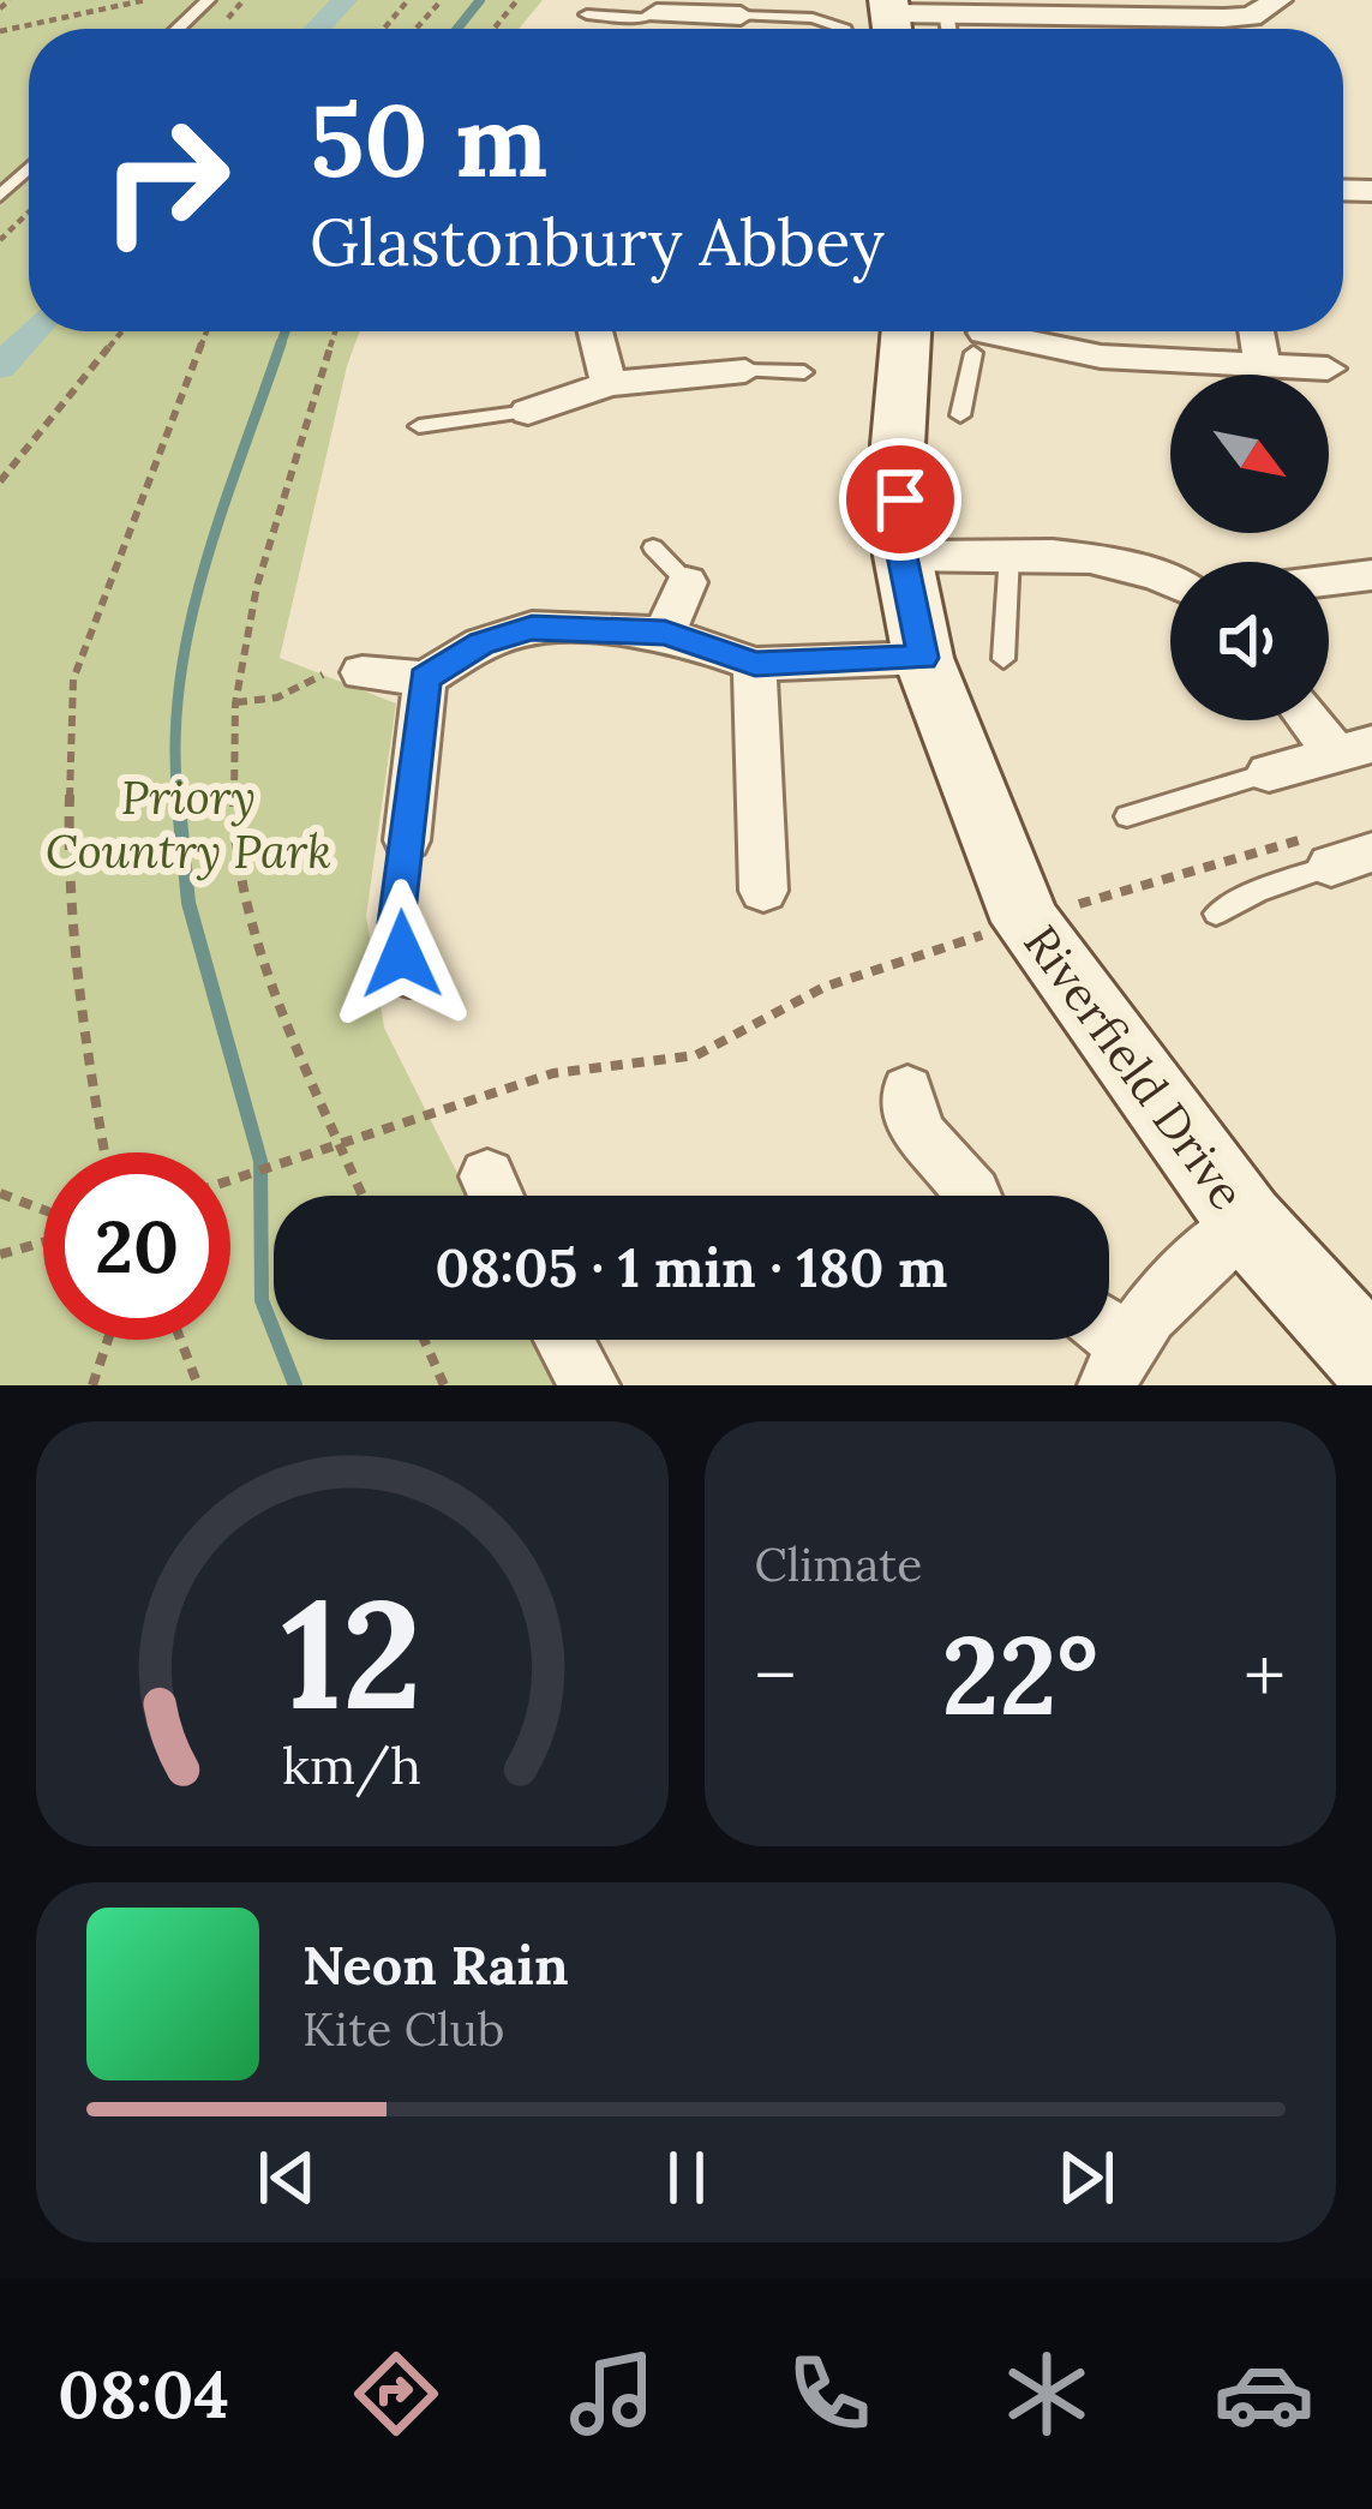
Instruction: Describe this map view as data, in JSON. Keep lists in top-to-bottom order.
{
  "streets": {
    "street": ["Riverfield Drive"]
  },
  "parks": ["Priory Country Park"],
  "north": "bottom right",
  "page": {
    "turn": ["50 m", "Glastonbury Abbey"],
    "limit": "20",
    "trip": "08:05 · 1 min · 180 m",
    "tile": "Climate",
    "heat": ["−", "22°", "+"],
    "song": ["Neon Rain", "Kite Club"],
    "tabs": "08:04",
    "gauge": ["12", "km/h"]
  }
}
